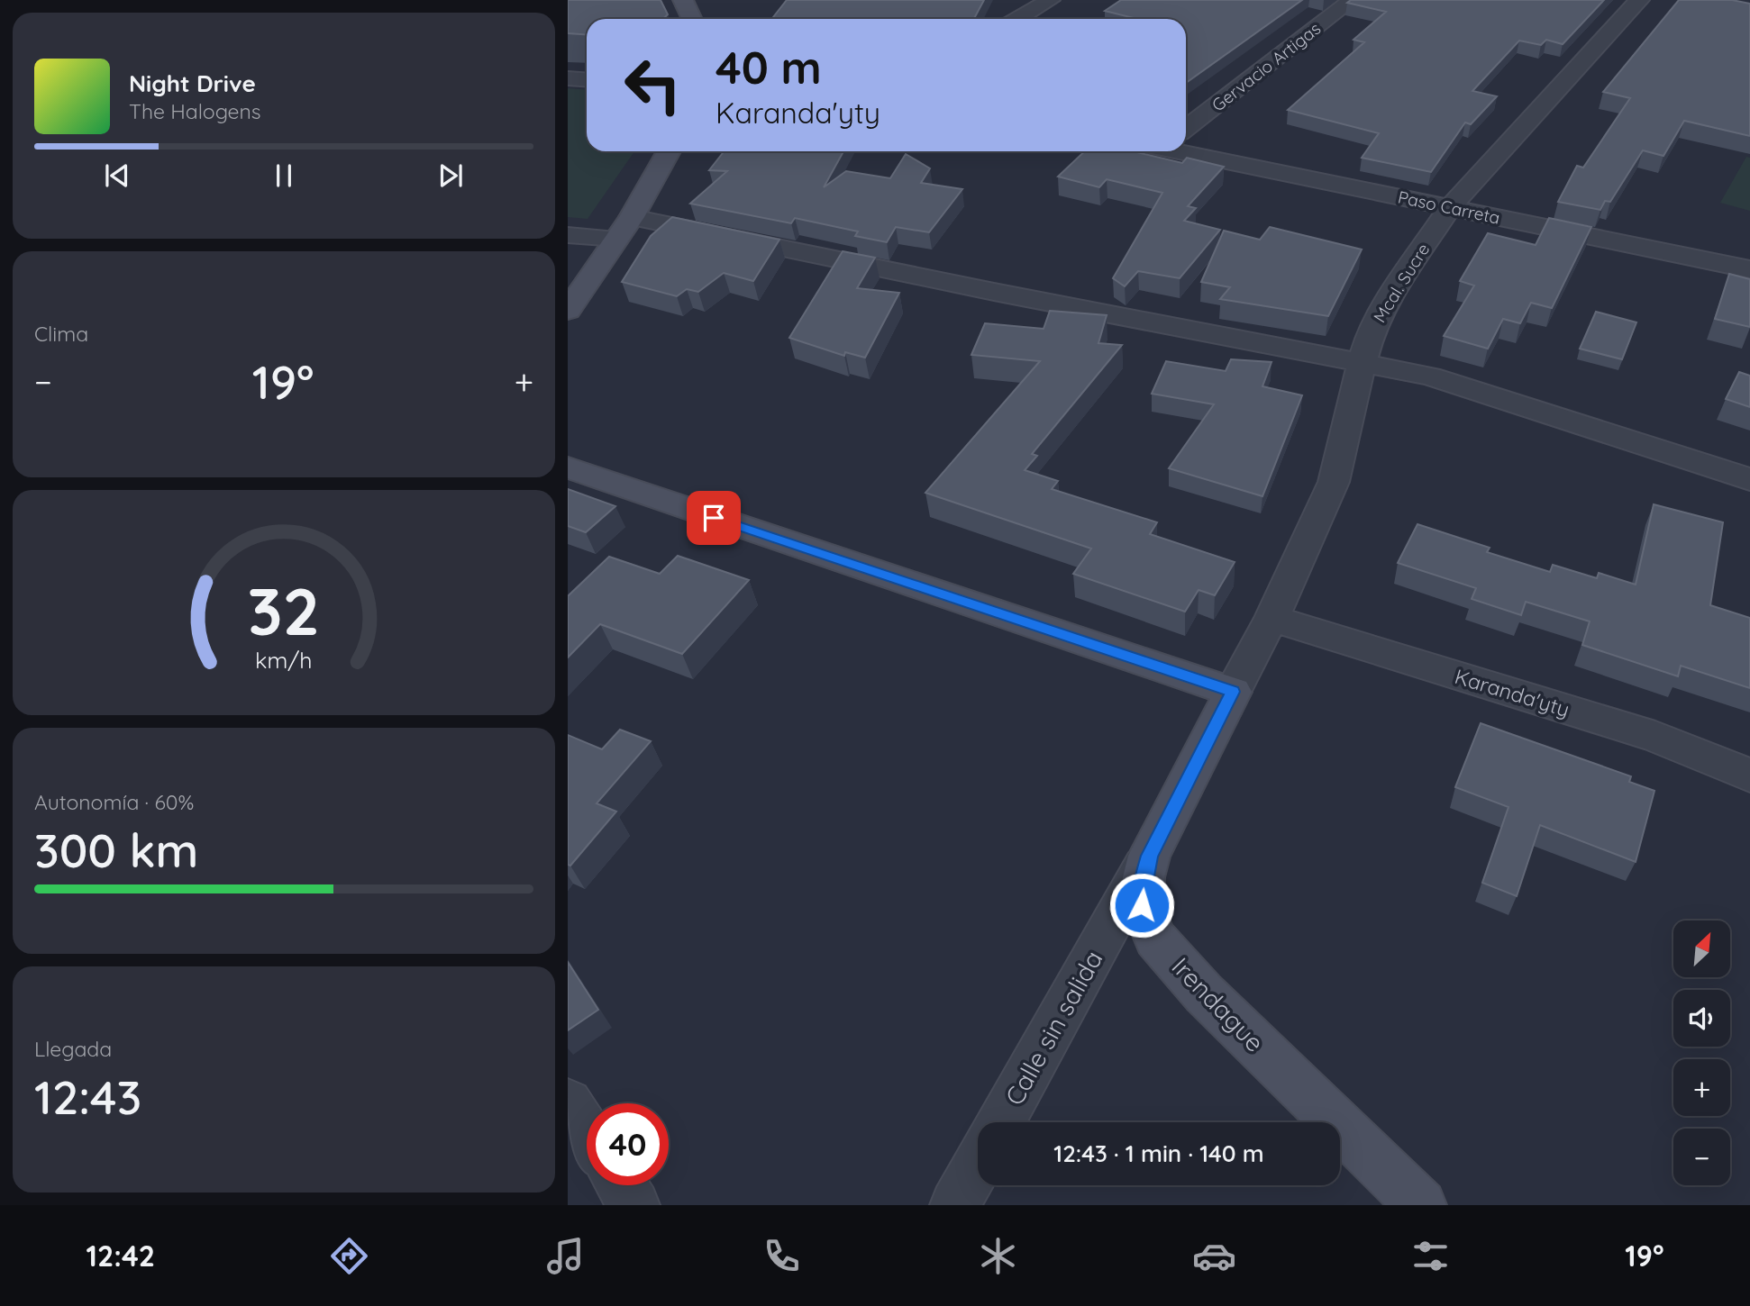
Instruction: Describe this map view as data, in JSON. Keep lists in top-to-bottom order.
{
  "streets": {
    "street": [
      "Gervacio Artigas",
      "Paso Carreta",
      "Mcal. Sucre",
      "Karanda'yty",
      "Irendague",
      "Calle sin salida"
    ]
  },
  "crossings": [
    ["Paso Carreta", "Mcal. Sucre"],
    ["Mcal. Sucre", "Karanda'yty"],
    ["Mcal. Sucre", "Irendague"],
    ["Irendague", "Calle sin salida"]
  ],
  "north": "top right",
  "page": {
    "turn": ["40 m", "Karanda'yty"],
    "song": ["Night Drive", "The Halogens"],
    "tile": [
      "Clima",
      ["Autonomía · 60%", "300 km"],
      ["Llegada", "12:43"]
    ],
    "heat": ["−", "19°", "+"],
    "map_buttons": ["+", "−"],
    "limit": "40",
    "trip": "12:43 · 1 min · 140 m",
    "tabs": ["12:42", "19°"],
    "gauge": ["32", "km/h"]
  }
}
